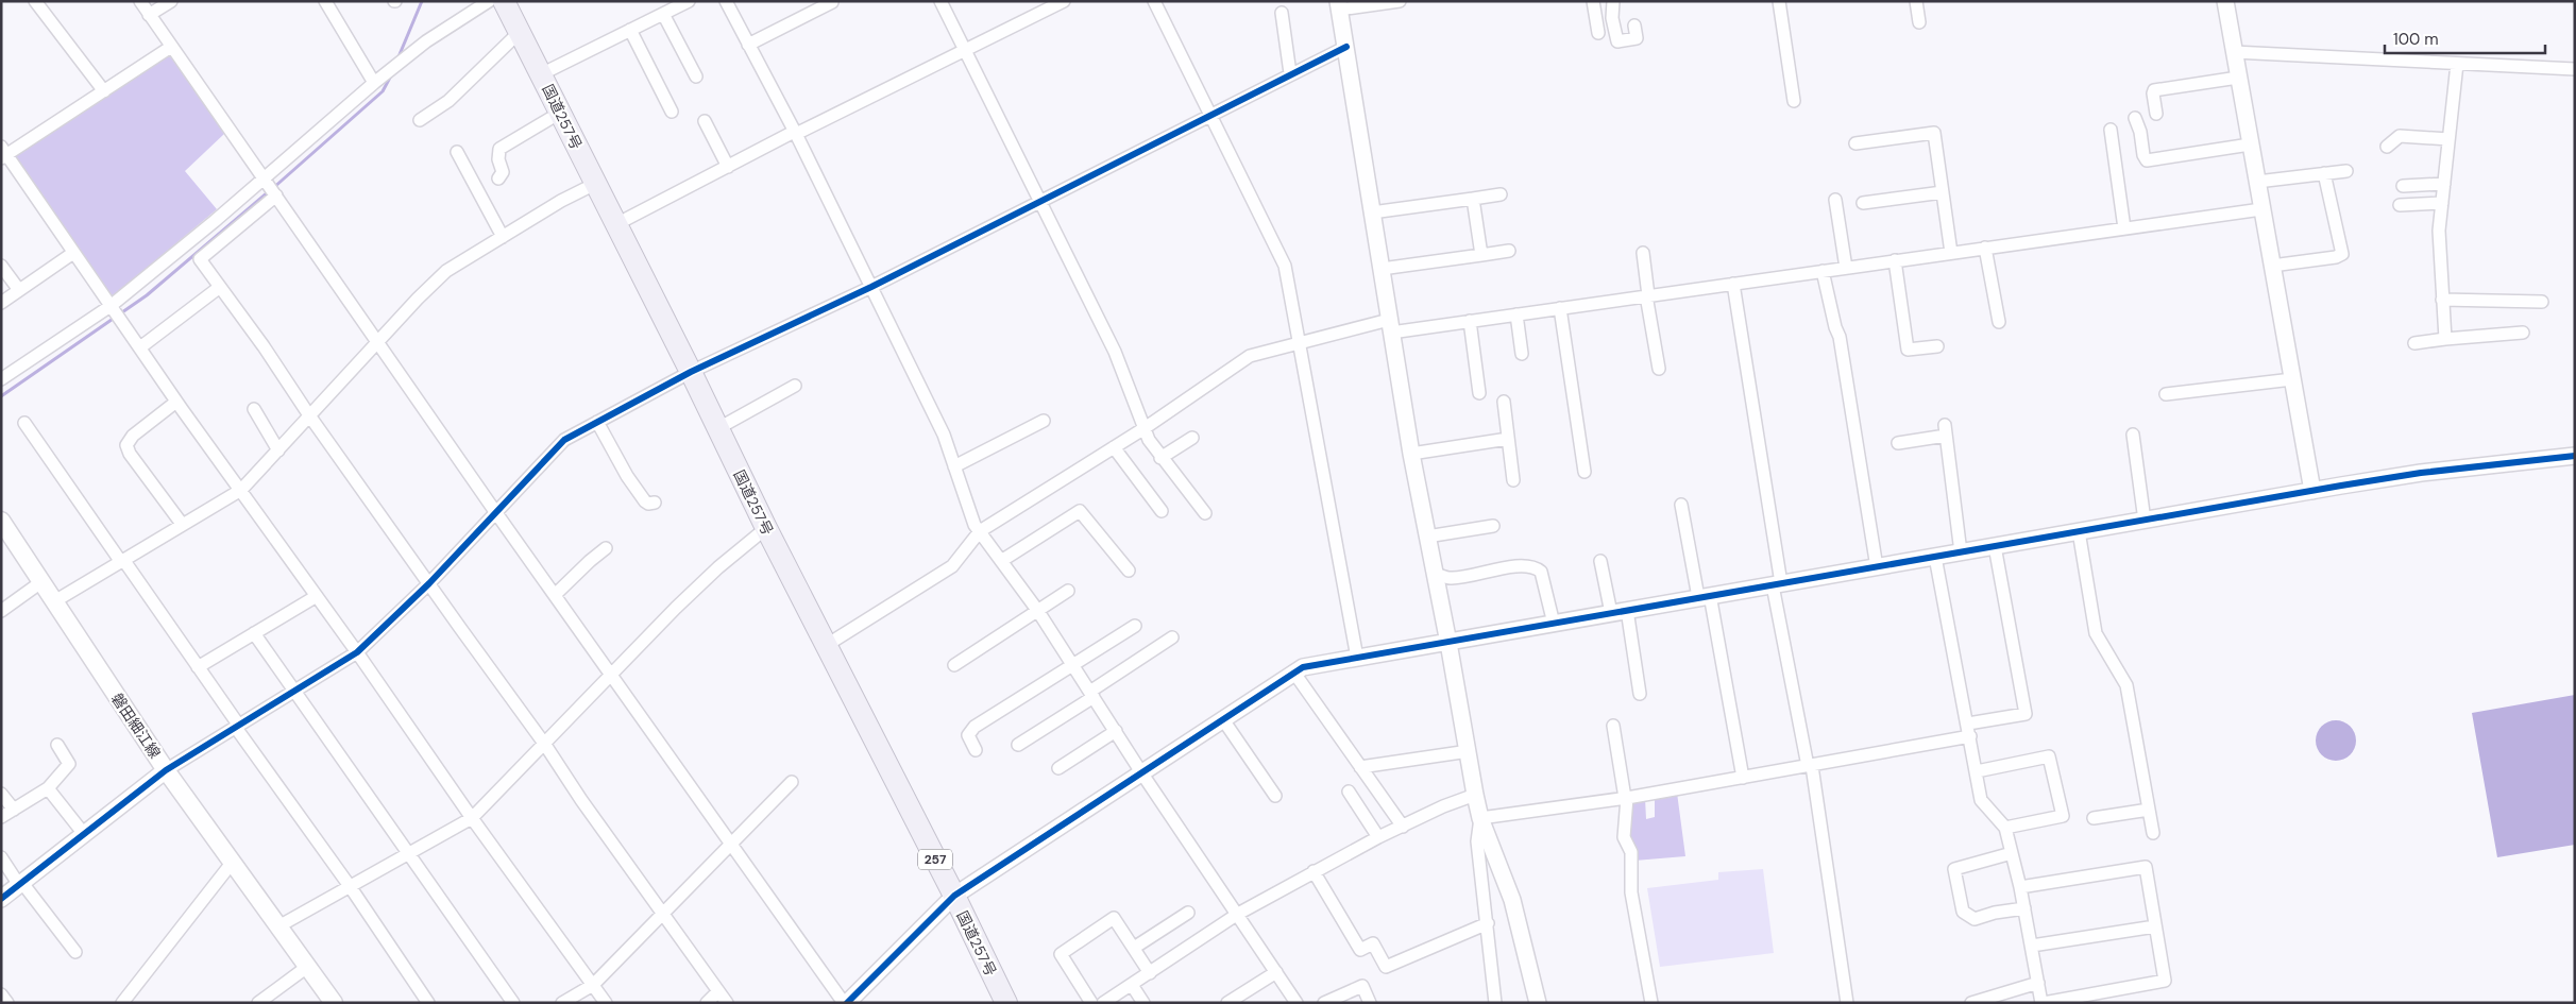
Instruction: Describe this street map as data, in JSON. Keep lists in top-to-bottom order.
{
  "streets": {
    "highway": ["国道257号", "257"],
    "main road": ["磐田細江線"]
  },
  "scale_bar": "100 m"
}
